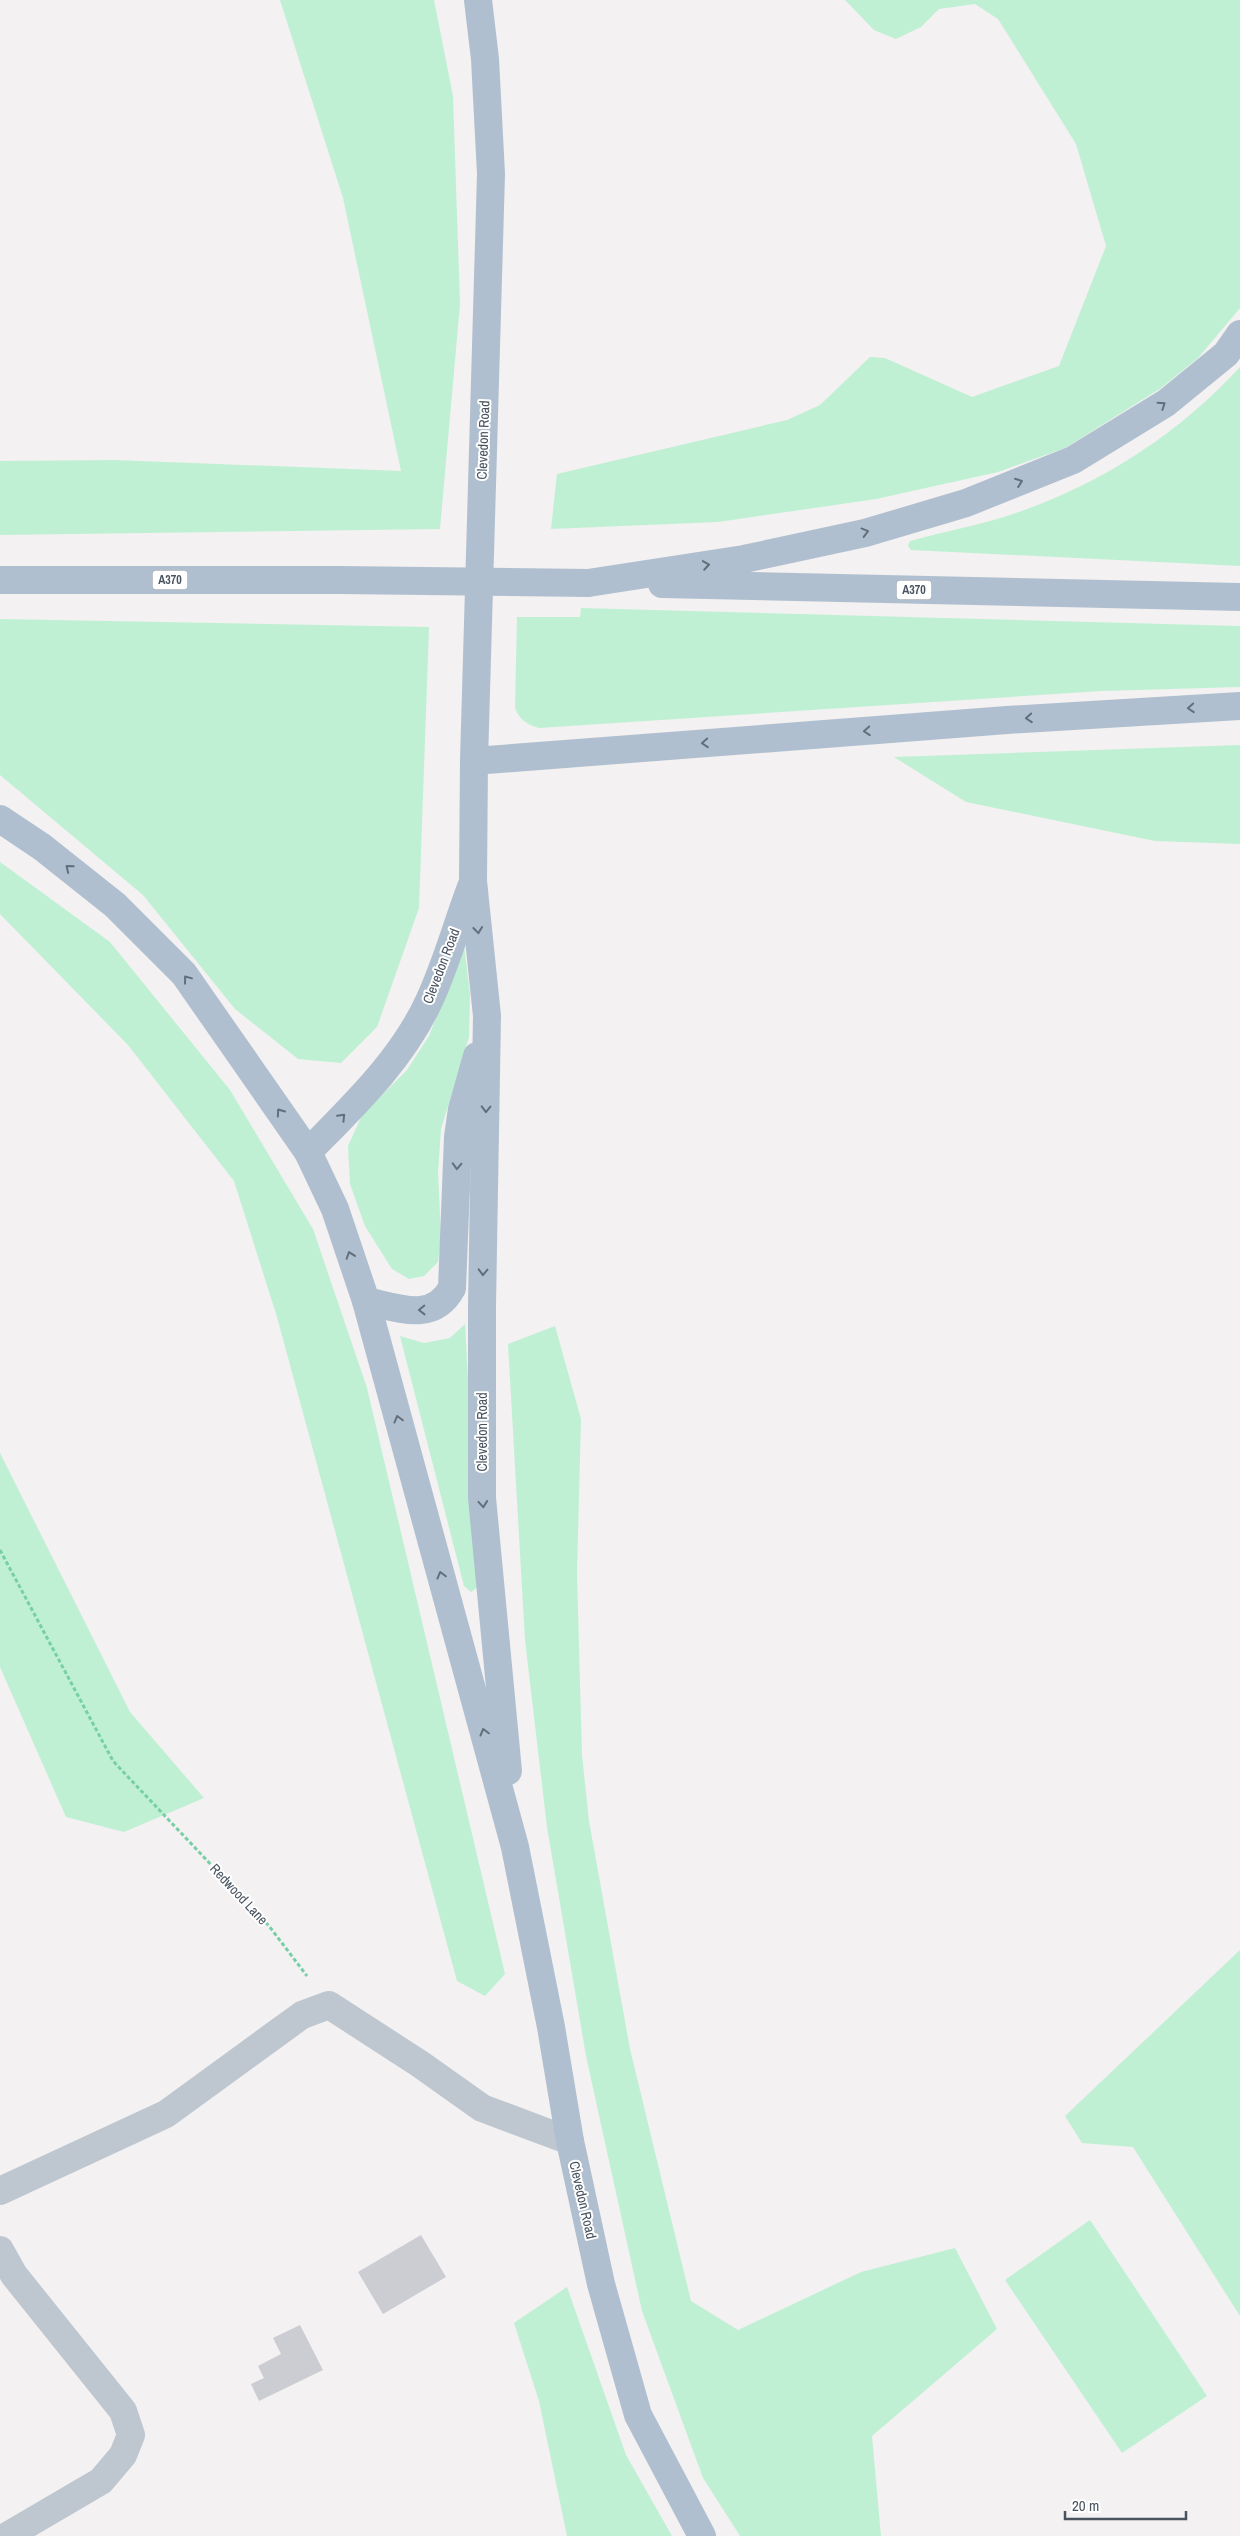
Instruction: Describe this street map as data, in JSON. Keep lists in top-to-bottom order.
{
  "streets": {
    "main road": ["Clevedon Road", "A370"],
    "path": ["Redwood Lane"]
  },
  "scale_bar": "20 m"
}
